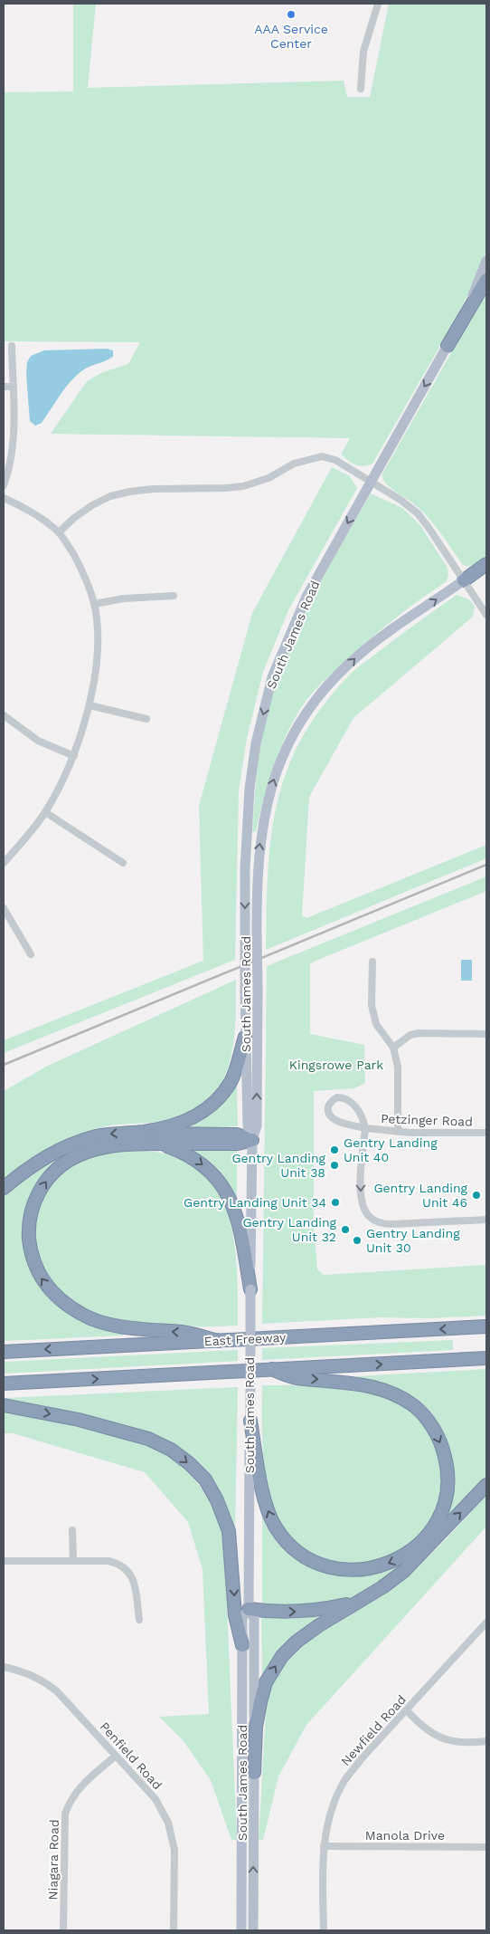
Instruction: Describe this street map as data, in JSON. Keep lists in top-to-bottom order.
{
  "streets": {
    "highway": ["South James Road", "East Freeway"],
    "street": [
      "Petzinger Road",
      "Newfield Road",
      "Penfield Road",
      "Manola Drive",
      "Niagara Road"
    ]
  },
  "crossings": [
    ["Newfield Road", "Manola Drive"],
    ["Penfield Road", "Niagara Road"]
  ],
  "parks": ["Kingsrowe Park"],
  "places": [
    "AAA Service Center",
    "Gentry Landing Unit 40",
    "Gentry Landing Unit 38",
    "Gentry Landing Unit 46",
    "Gentry Landing Unit 34",
    "Gentry Landing Unit 32",
    "Gentry Landing Unit 30"
  ]
}
